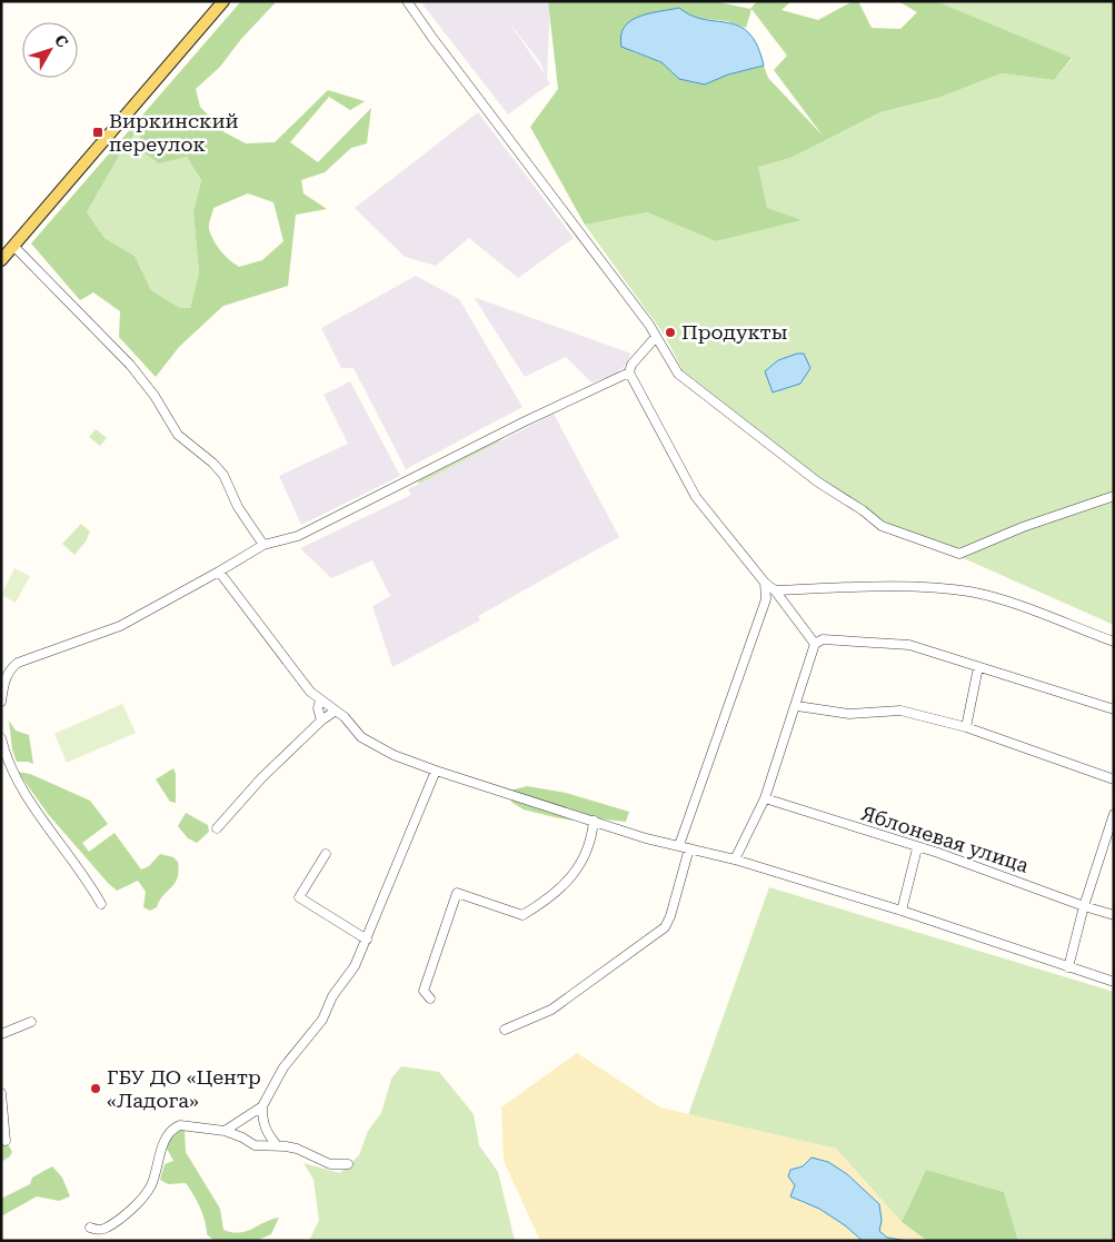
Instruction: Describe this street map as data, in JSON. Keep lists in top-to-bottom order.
{
  "streets": {
    "street": ["Яблоневая улица"]
  },
  "places": {
    "transit": ["Виркинский переулок"],
    "other": ["Продукты", "ГБУ ДО «Центр «Ладога»"]
  },
  "north": "top right"
}
